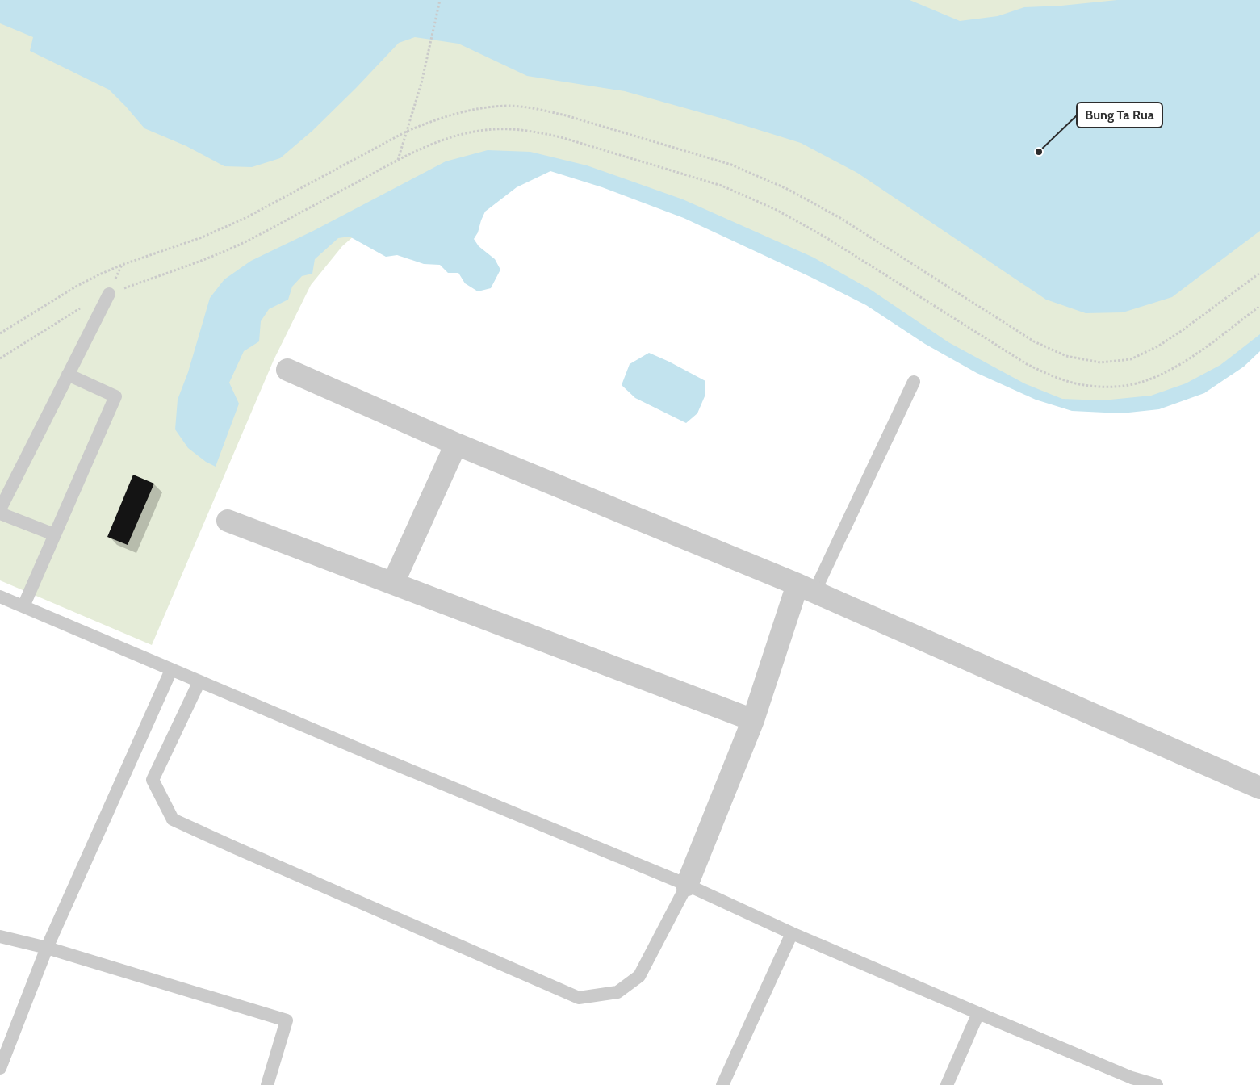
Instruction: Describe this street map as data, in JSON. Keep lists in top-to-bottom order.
{
  "places": ["Bung Ta Rua"]
}
